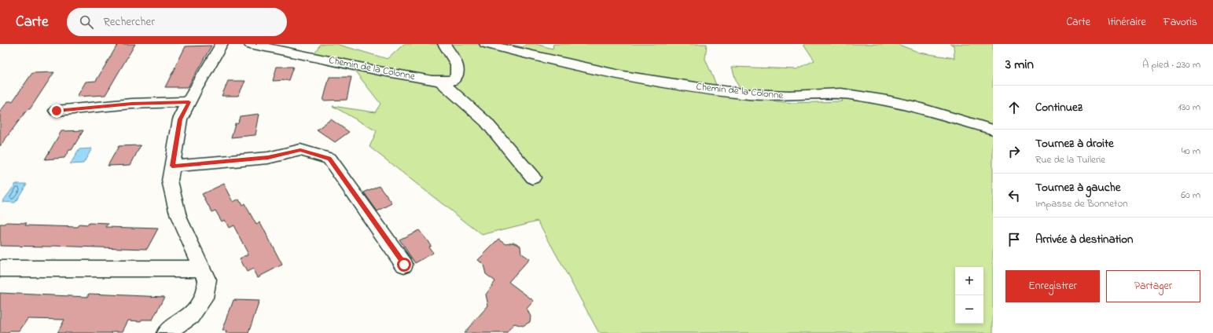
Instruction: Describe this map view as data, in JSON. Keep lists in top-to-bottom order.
{
  "streets": {
    "street": ["Chemin de la Colonne"]
  },
  "page": {
    "header": "Carte",
    "search": "Rechercher",
    "nav": ["Carte", "Itinéraire", "Favoris"],
    "heading": ["3 min", "À pied · 230 m"],
    "list": [
      ["Continuez", "130 m"],
      ["Tournez à droite", "Rue de la Tuilerie", "40 m"],
      ["Tournez à gauche", "Impasse de Bonneton", "60 m"],
      "Arrivée à destination"
    ],
    "buttons": ["Enregistrer", "Partager"],
    "map_buttons": ["+", "−"]
  }
}
